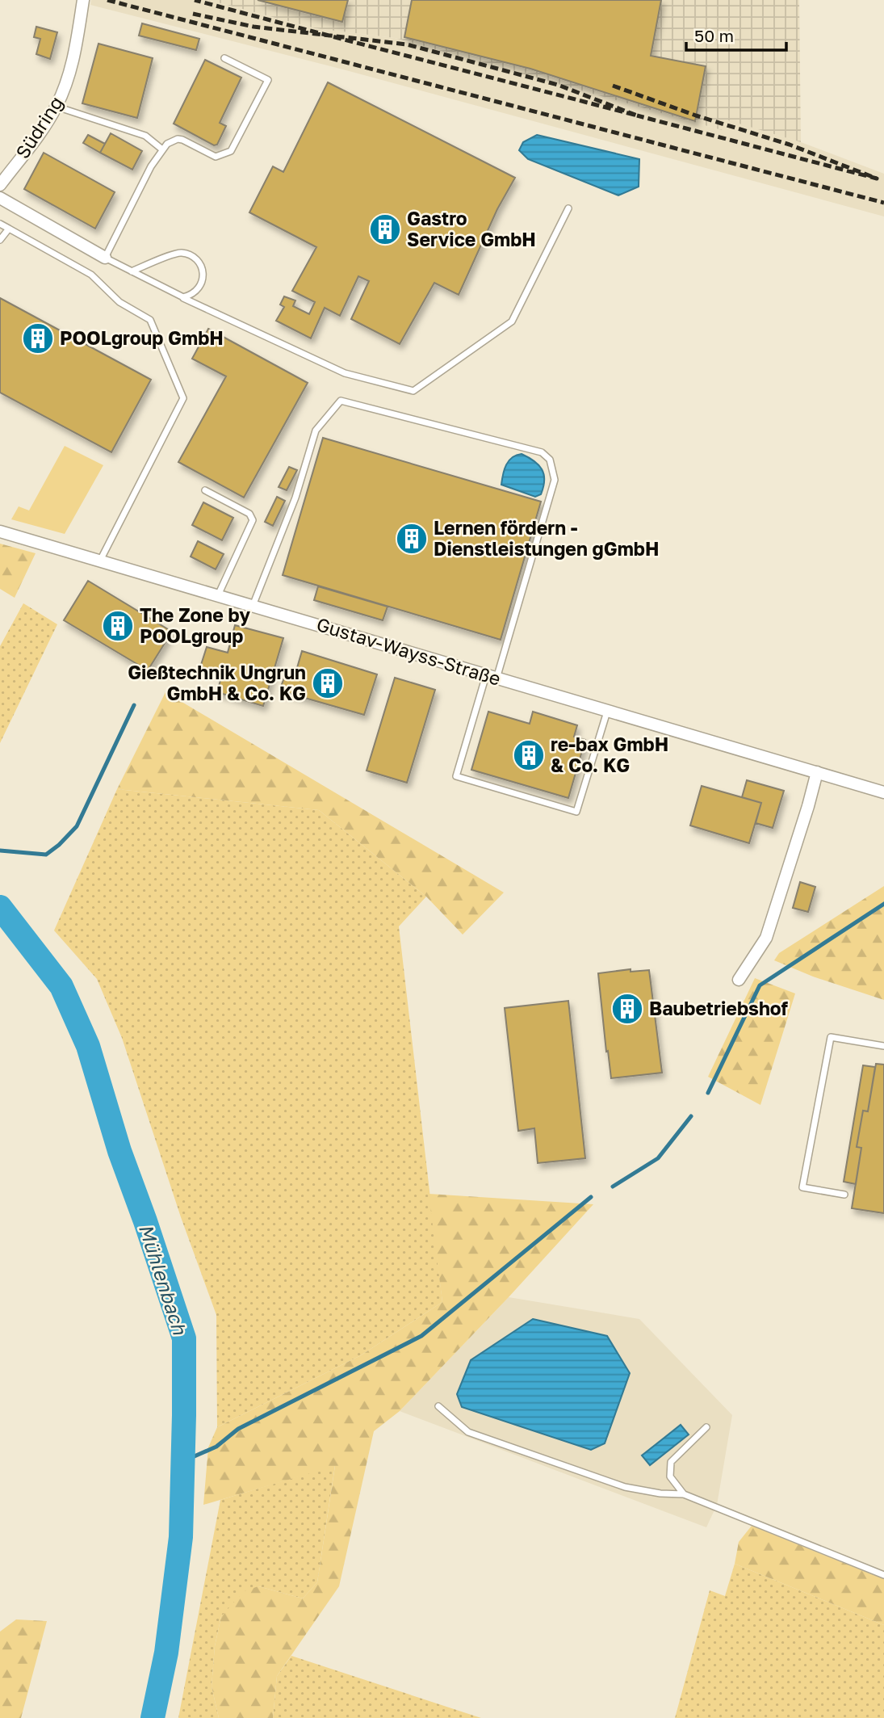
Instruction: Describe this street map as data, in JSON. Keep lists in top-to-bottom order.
{
  "streets": {
    "street": ["Südring", "Gustav-Wayss-Straße"]
  },
  "water": ["Mühlenbach"],
  "places": {
    "building": [
      "Gastro Service GmbH",
      "POOLgroup GmbH",
      "Lernen fördern - Dienstleistungen gGmbH",
      "The Zone by POOLgroup",
      "Gießtechnik Ungrun GmbH & Co. KG",
      "re-bax GmbH & Co. KG",
      "Baubetriebshof"
    ]
  },
  "scale_bar": "50 m"
}
